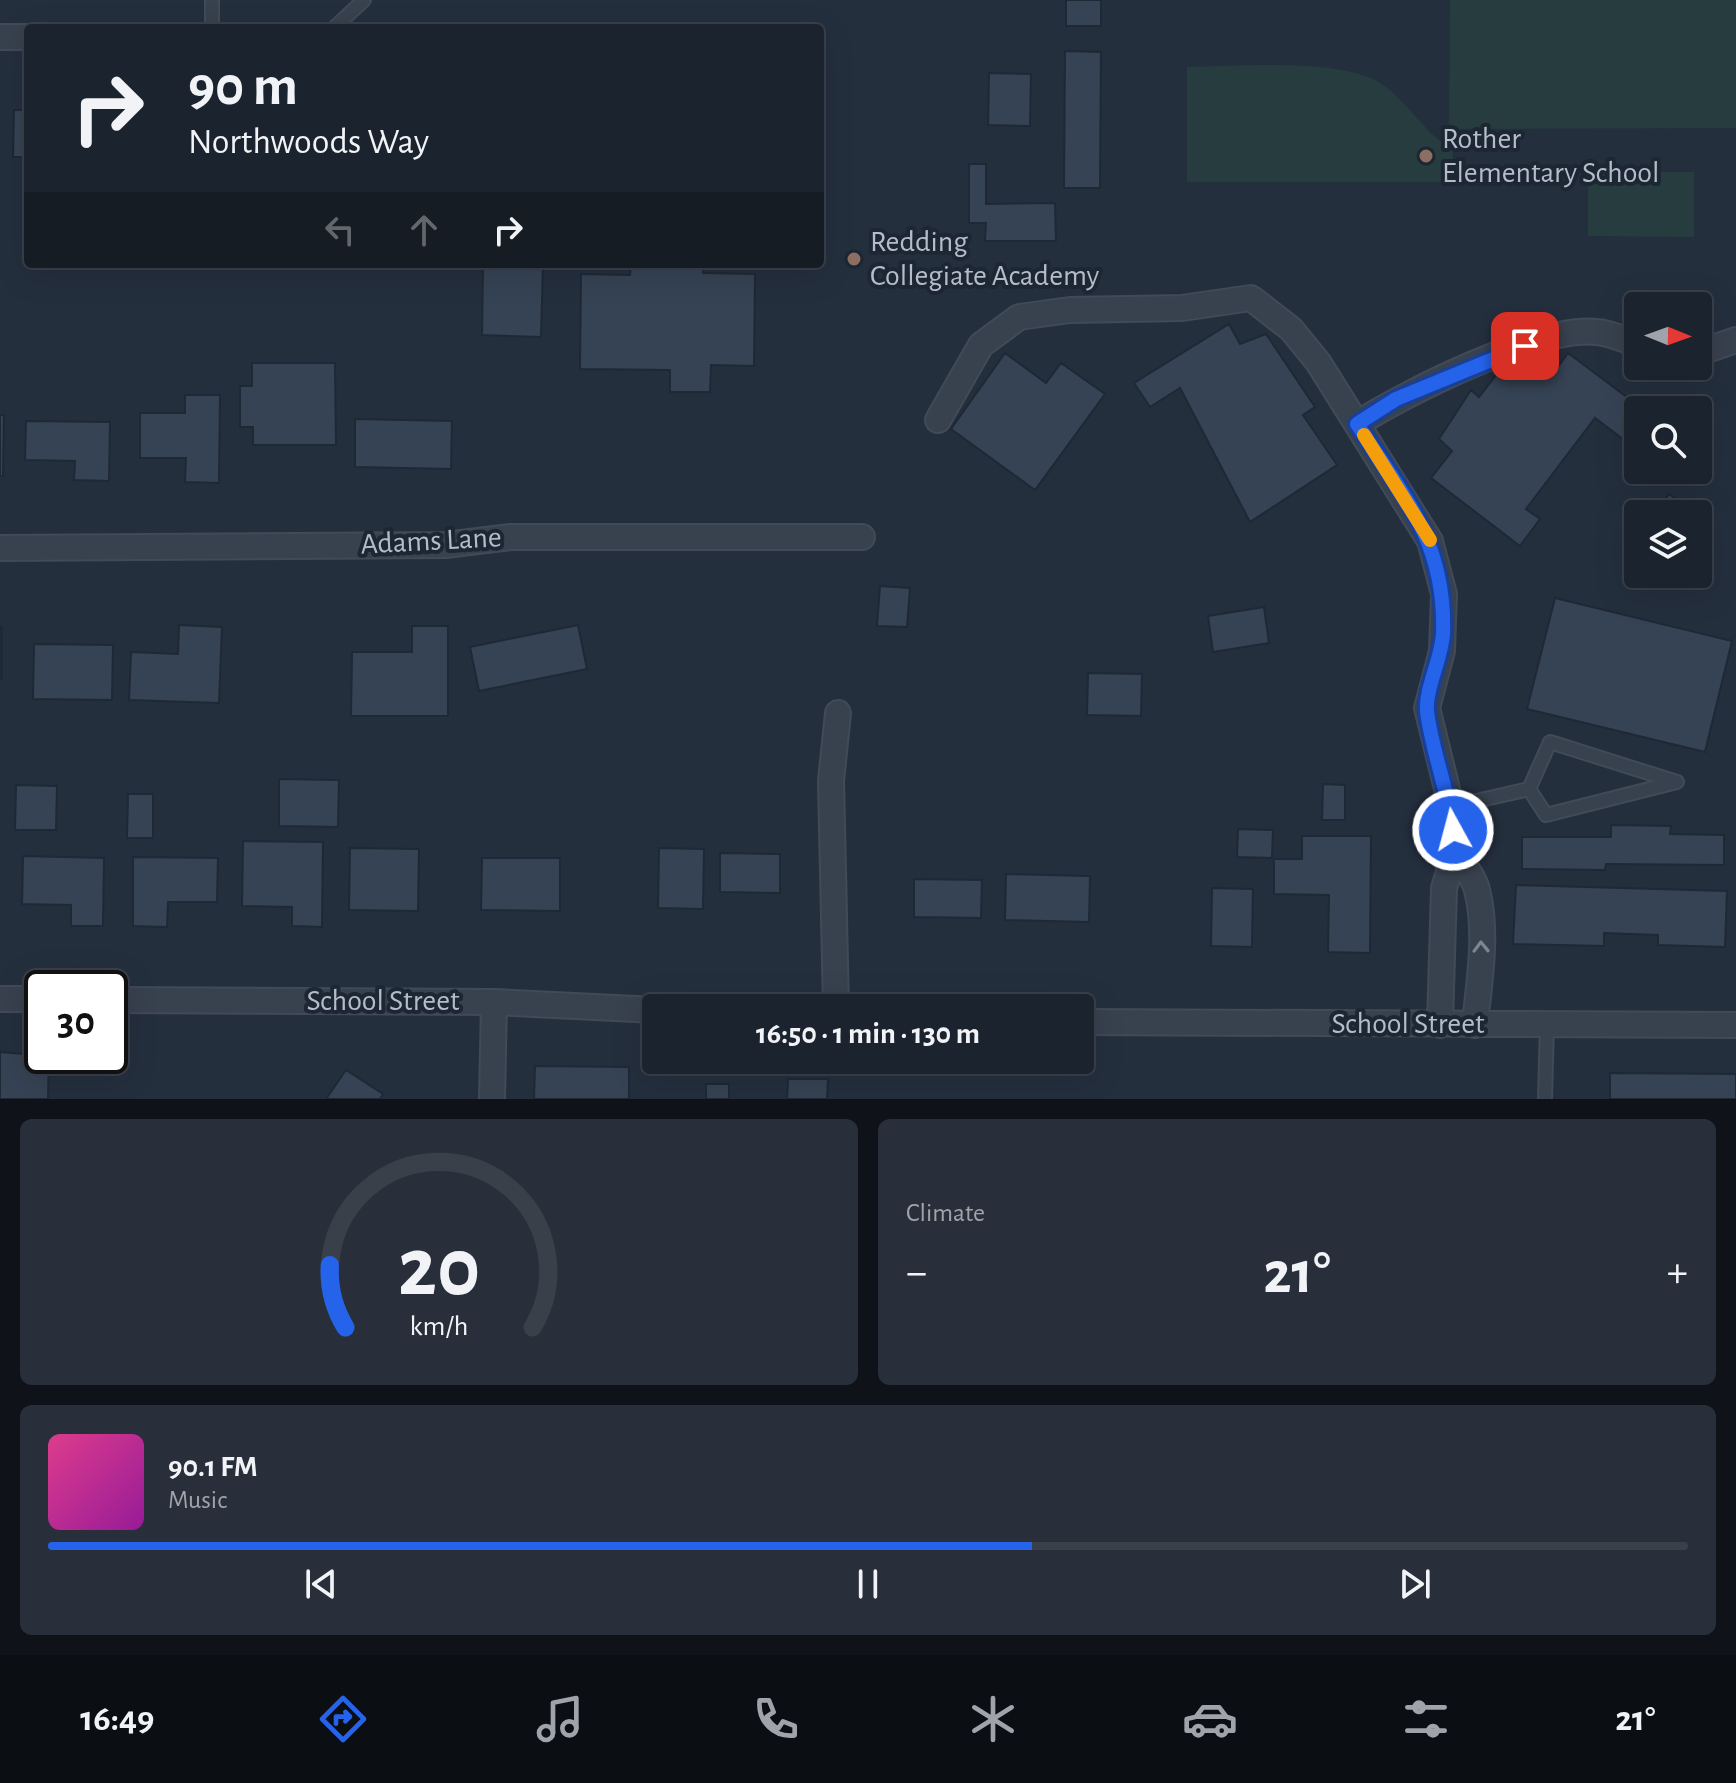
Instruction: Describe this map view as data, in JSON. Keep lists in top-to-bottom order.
{
  "streets": {
    "street": ["Adams Lane", "School Street"]
  },
  "places": ["Rother Elementary School", "Redding Collegiate Academy"],
  "north": "right",
  "page": {
    "turn": ["90 m", "Northwoods Way"],
    "limit": "30",
    "trip": "16:50 · 1 min · 130 m",
    "tile": "Climate",
    "heat": ["−", "21°", "+"],
    "song": ["90.1 FM", "Music"],
    "tabs": ["16:49", "21°"],
    "gauge": ["20", "km/h"]
  }
}
